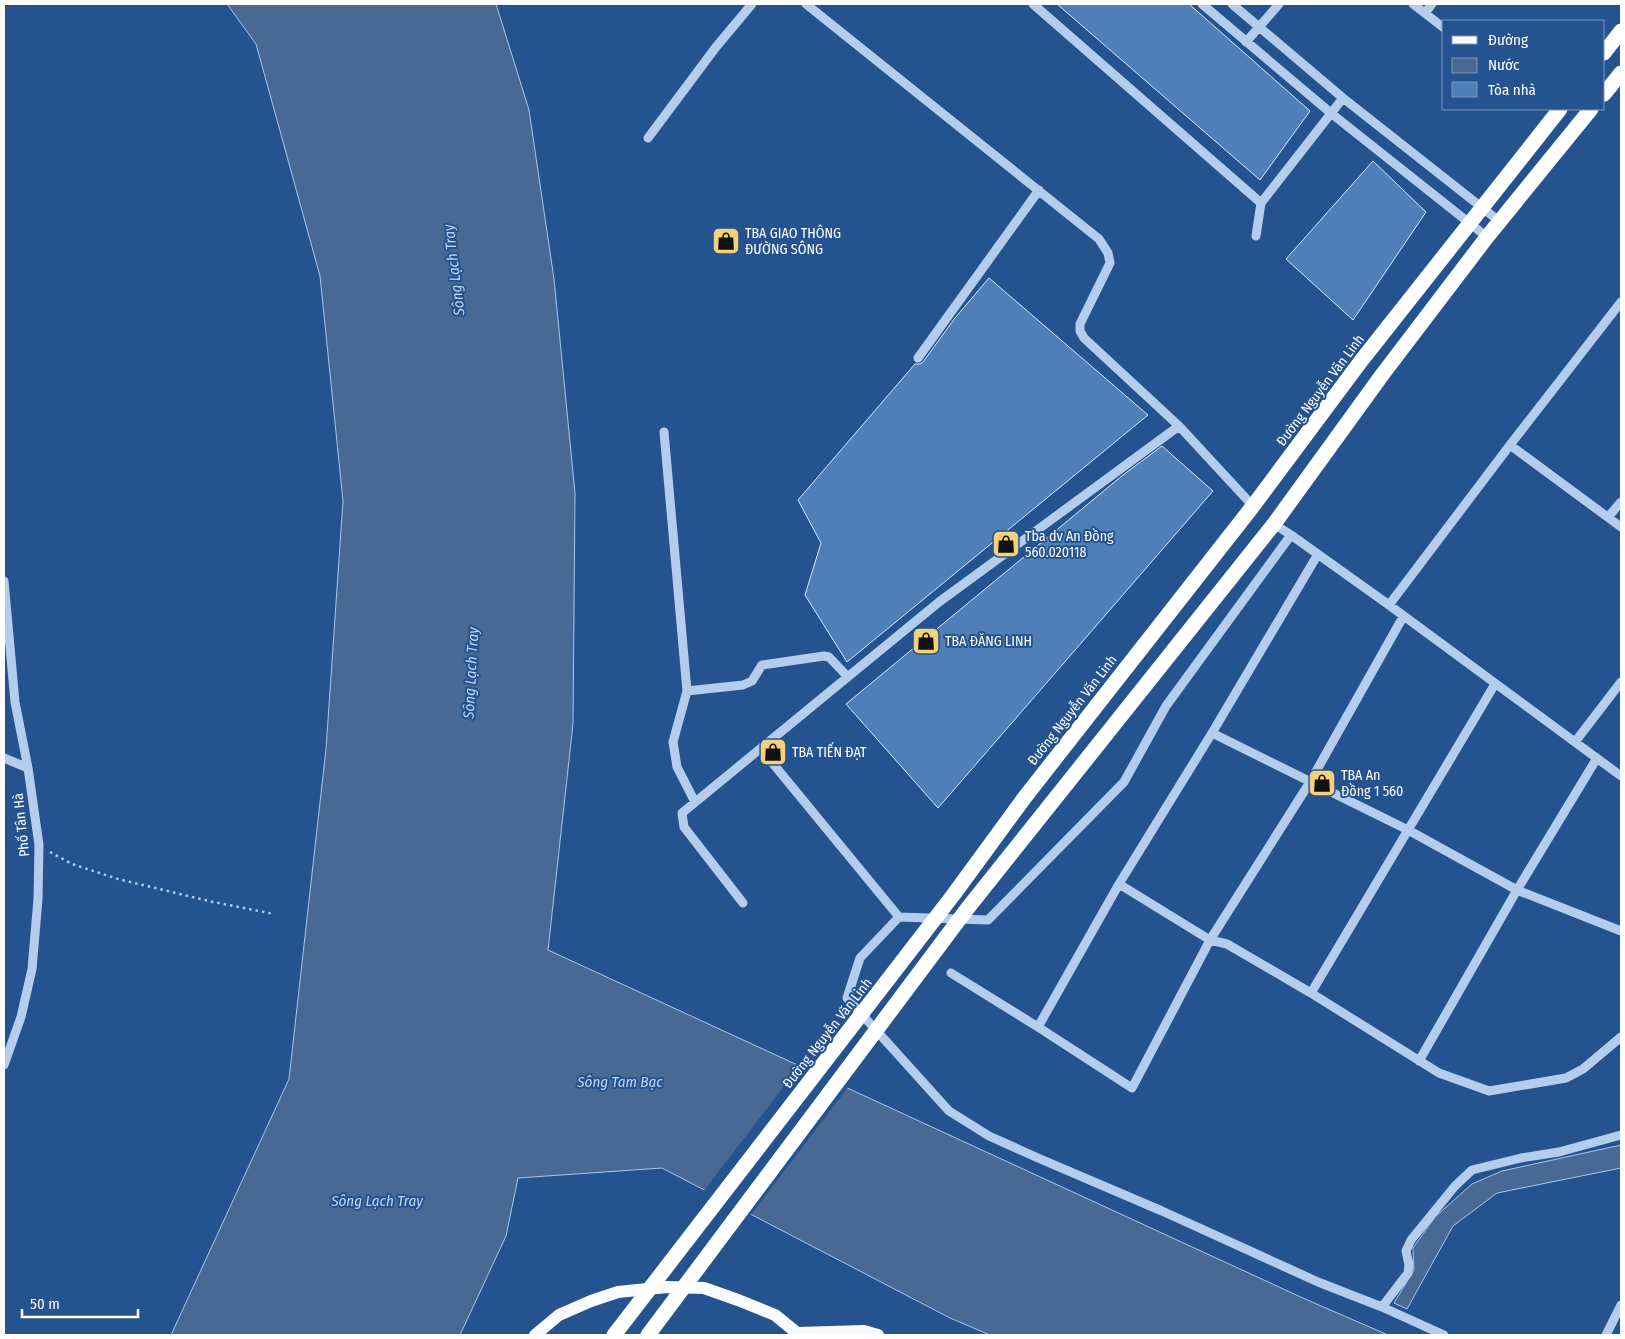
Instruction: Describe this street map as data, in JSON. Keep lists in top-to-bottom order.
{
  "streets": {
    "highway": ["Đường Nguyễn Văn Linh"],
    "street": ["Phố Tân Hà"]
  },
  "water": ["Sông Lạch Tray", "Sông Tam Bạc"],
  "places": {
    "shop": [
      "TBA GIAO THÔNG ĐƯỜNG SÔNG",
      "Tba dv An Đồng 560.020118",
      "TBA ĐĂNG LINH",
      "TBA TIẾN ĐẠT",
      "TBA An Đồng 1 560"
    ]
  },
  "legend": ["Đường", "Nước", "Tòa nhà"],
  "scale_bar": "50 m"
}
